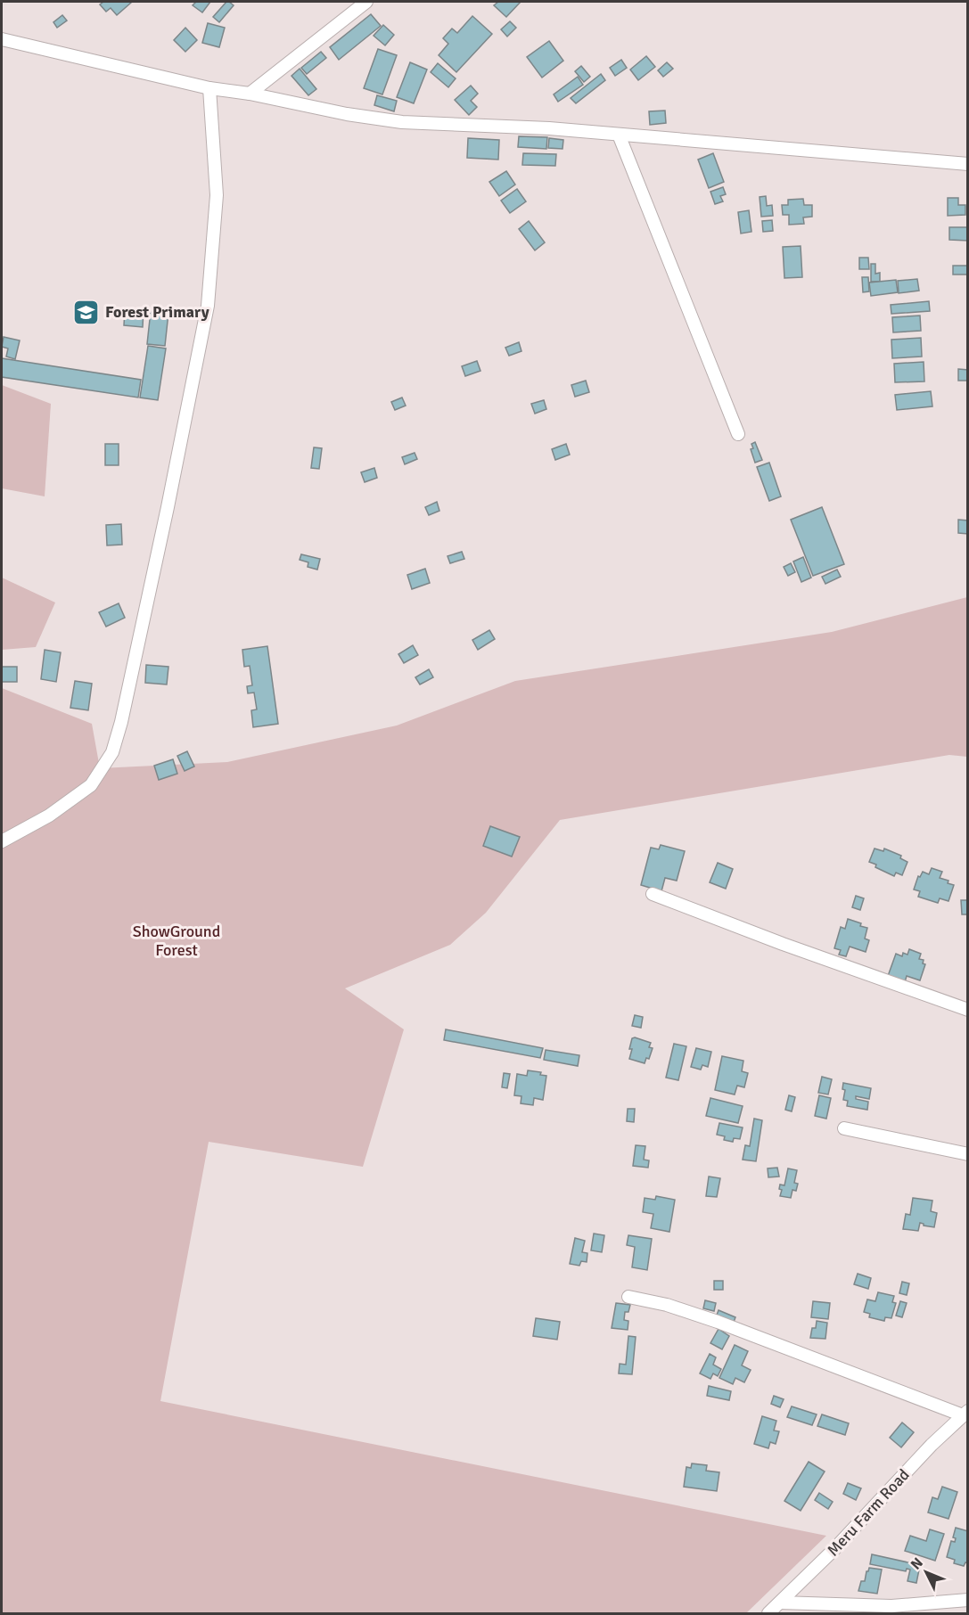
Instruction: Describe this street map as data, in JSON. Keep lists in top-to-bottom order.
{
  "streets": {
    "street": ["Meru Farm Road"]
  },
  "parks": ["ShowGround Forest"],
  "places": {
    "school or university": ["Forest Primary"]
  },
  "north": "top left"
}
